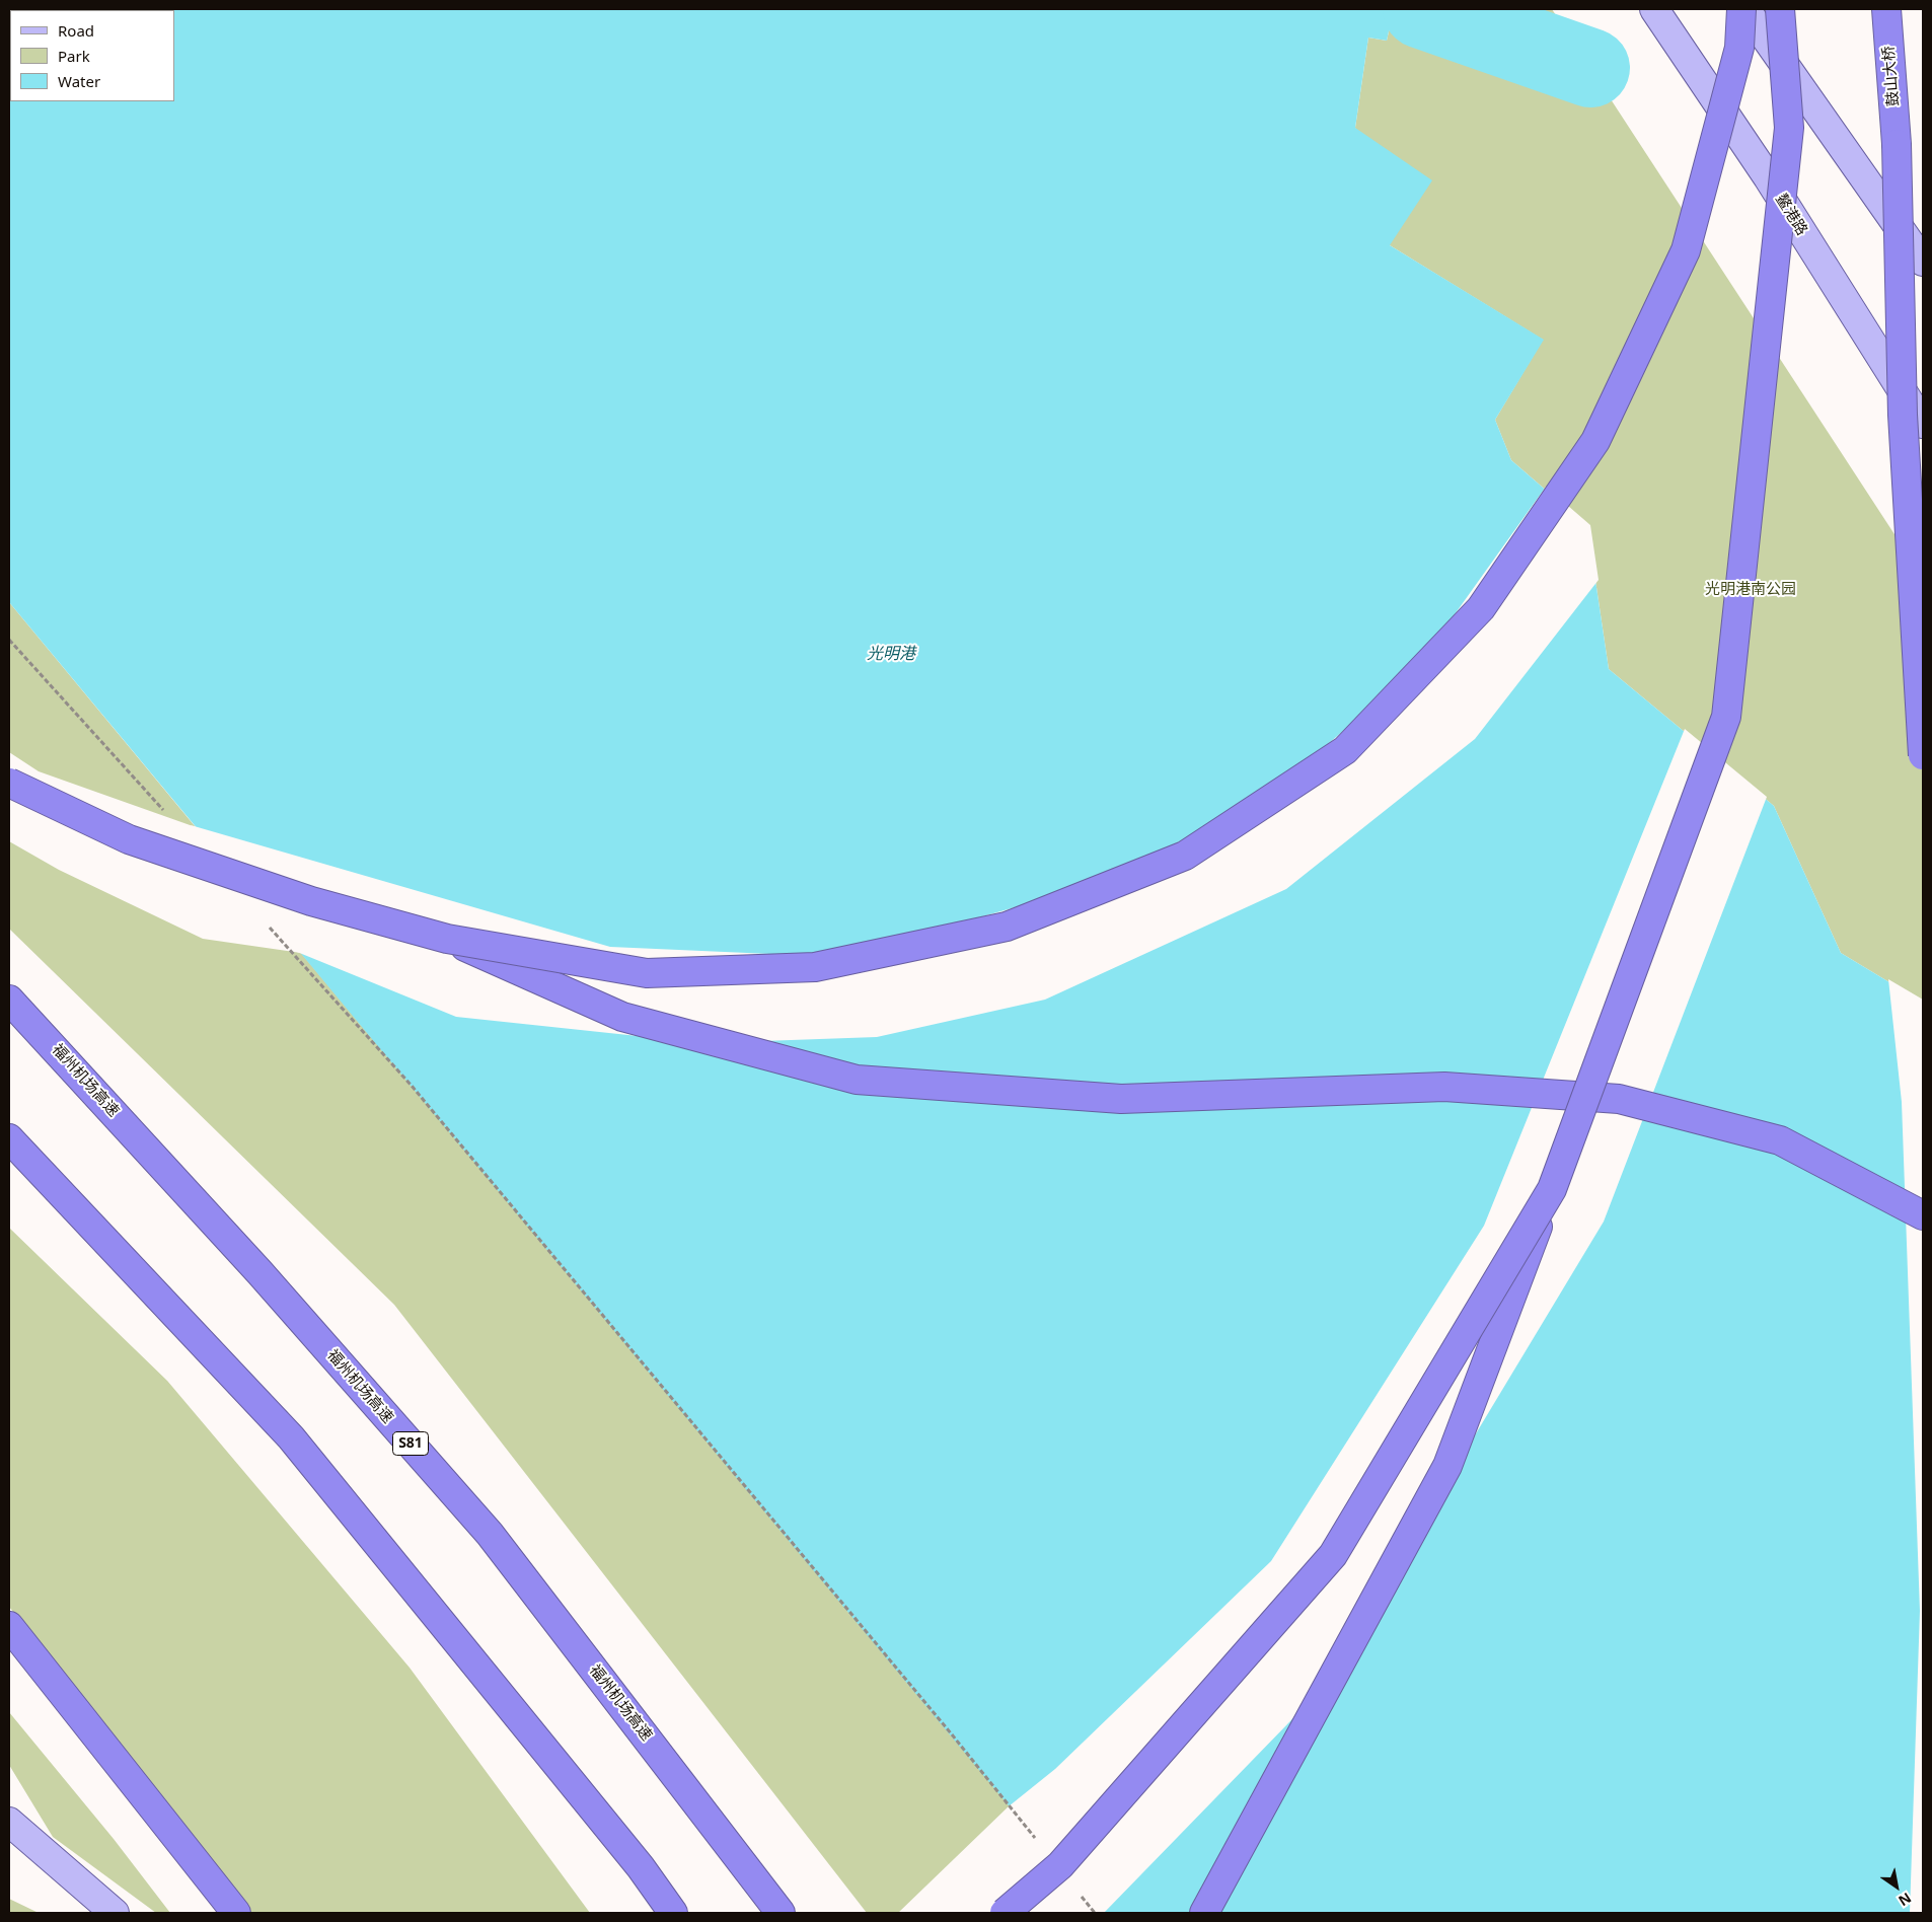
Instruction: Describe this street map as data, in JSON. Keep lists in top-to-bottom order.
{
  "streets": {
    "highway": ["鼓山大桥", "福州机场高速", "S81"],
    "main road": ["鳌港路"]
  },
  "water": ["光明港"],
  "parks": ["光明港南公园"],
  "legend": ["Road", "Park", "Water"],
  "north": "bottom right"
}
